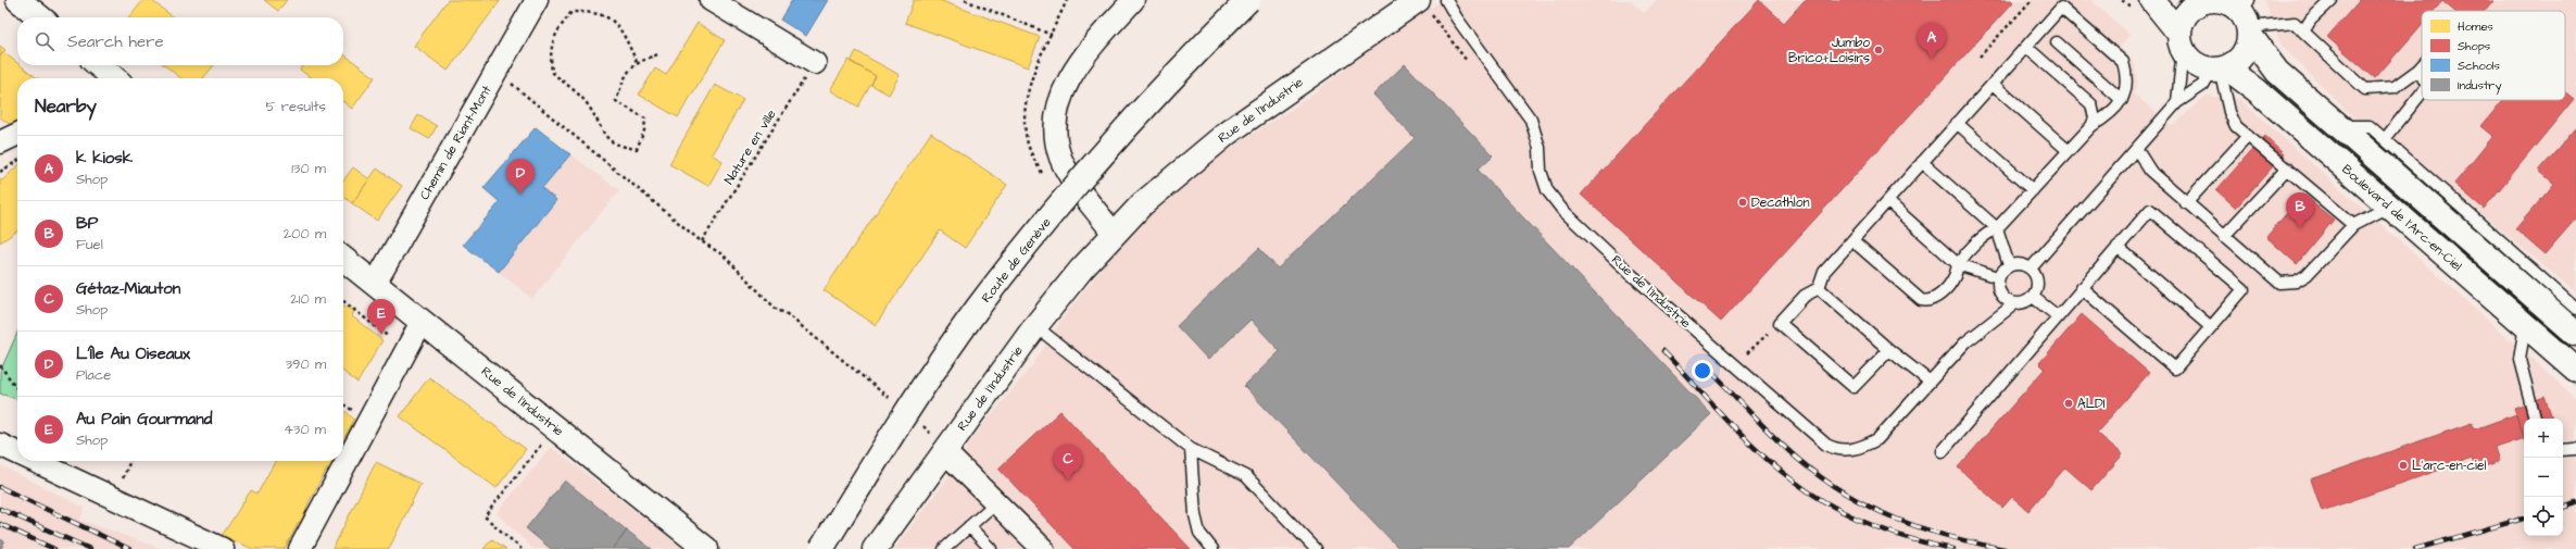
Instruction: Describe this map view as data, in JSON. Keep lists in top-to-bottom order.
{
  "streets": {
    "main road": ["Rue de l'Industrie", "Boulevard de l'Arc-en-Ciel", "Route de Genève"],
    "street": ["Chemin de Riant-Mont"],
    "path": ["Nature en ville"]
  },
  "crossings": [
    ["Rue de l'Industrie", "Chemin de Riant-Mont"]
  ],
  "places": [
    "Jumbo Brico+Loisirs",
    "Decathlon",
    "ALDI",
    "L'arc-en-ciel"
  ],
  "legend": [
    "Homes",
    "Shops",
    "Schools",
    "Industry"
  ],
  "page": {
    "search": "Search here",
    "pins": [
      "A",
      "D",
      "B",
      "E",
      "C"
    ],
    "heading": ["Nearby", "5 results"],
    "list": [
      {
        "mark": "A",
        "name": "k kiosk",
        "note": "Shop",
        "value": "130 m"
      },
      {
        "mark": "B",
        "name": "BP",
        "note": "Fuel",
        "value": "200 m"
      },
      {
        "mark": "C",
        "name": "Gétaz-Miauton",
        "note": "Shop",
        "value": "210 m"
      },
      {
        "mark": "D",
        "name": "L'Île Au Oiseaux",
        "note": "Place",
        "value": "390 m"
      },
      {
        "mark": "E",
        "name": "Au Pain Gourmand",
        "note": "Shop",
        "value": "430 m"
      }
    ],
    "map_buttons": ["+", "−"]
  }
}
